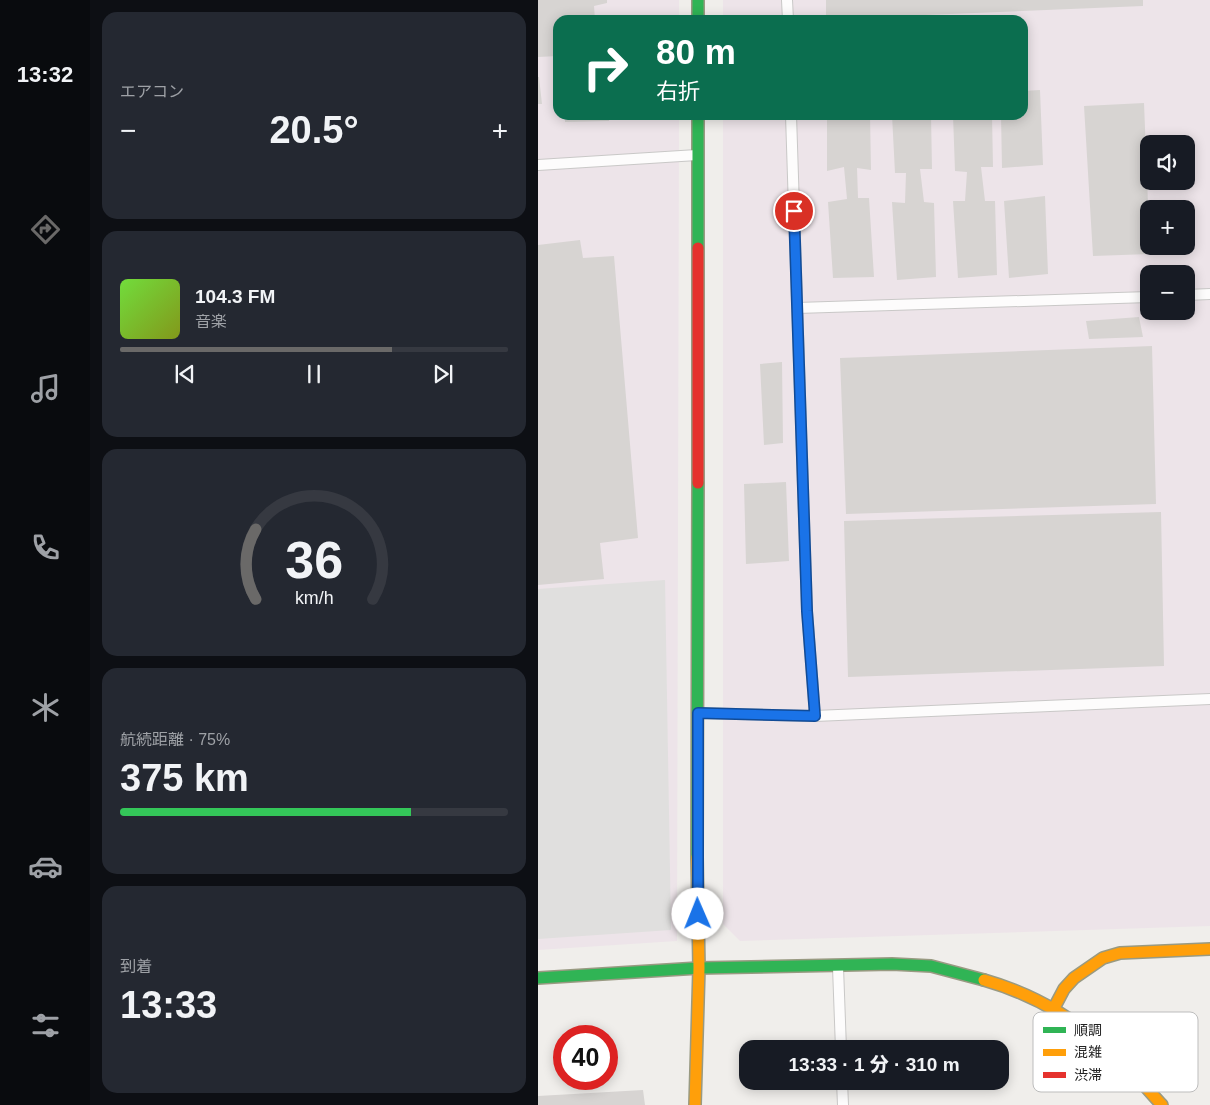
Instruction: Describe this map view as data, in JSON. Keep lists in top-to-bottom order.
{
  "legend": ["順調", "混雑", "渋滞"],
  "page": {
    "tabs": "13:32",
    "tile": [
      "エアコン",
      ["航続距離 · 75%", "375 km"],
      ["到着", "13:33"]
    ],
    "turn": ["80 m", "右折"],
    "heat": ["−", "20.5°", "+"],
    "map_buttons": ["+", "−"],
    "song": ["104.3 FM", "音楽"],
    "limit": "40",
    "trip": "13:33 · 1 分 · 310 m",
    "gauge": ["36", "km/h"]
  }
}
